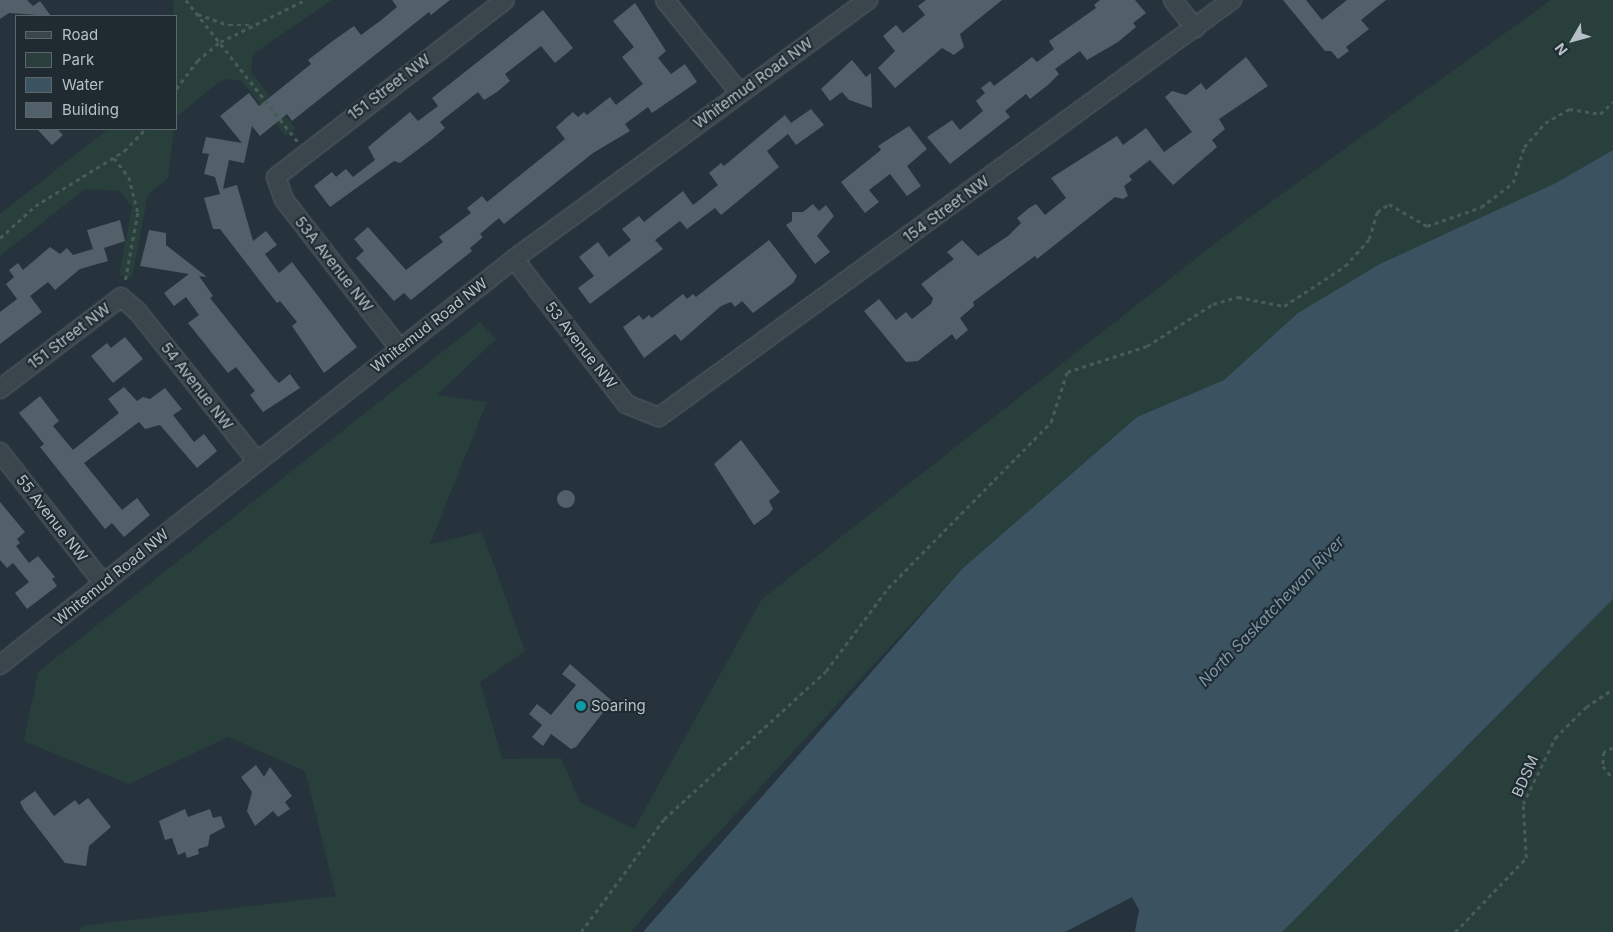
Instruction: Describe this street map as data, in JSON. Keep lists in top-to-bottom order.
{
  "streets": {
    "street": [
      "Whitemud Road NW",
      "151 Street NW",
      "154 Street NW",
      "53A Avenue NW",
      "53 Avenue NW",
      "54 Avenue NW",
      "55 Avenue NW"
    ],
    "path": ["BDSM"]
  },
  "crossings": [
    ["Whitemud Road NW", "53A Avenue NW"],
    ["Whitemud Road NW", "53 Avenue NW"],
    ["Whitemud Road NW", "54 Avenue NW"],
    ["Whitemud Road NW", "55 Avenue NW"],
    ["151 Street NW", "53A Avenue NW"],
    ["151 Street NW", "54 Avenue NW"],
    ["154 Street NW", "53 Avenue NW"]
  ],
  "water": ["North Saskatchewan River"],
  "places": ["Soaring"],
  "legend": [
    "Road",
    "Park",
    "Water",
    "Building"
  ],
  "north": "bottom left"
}
